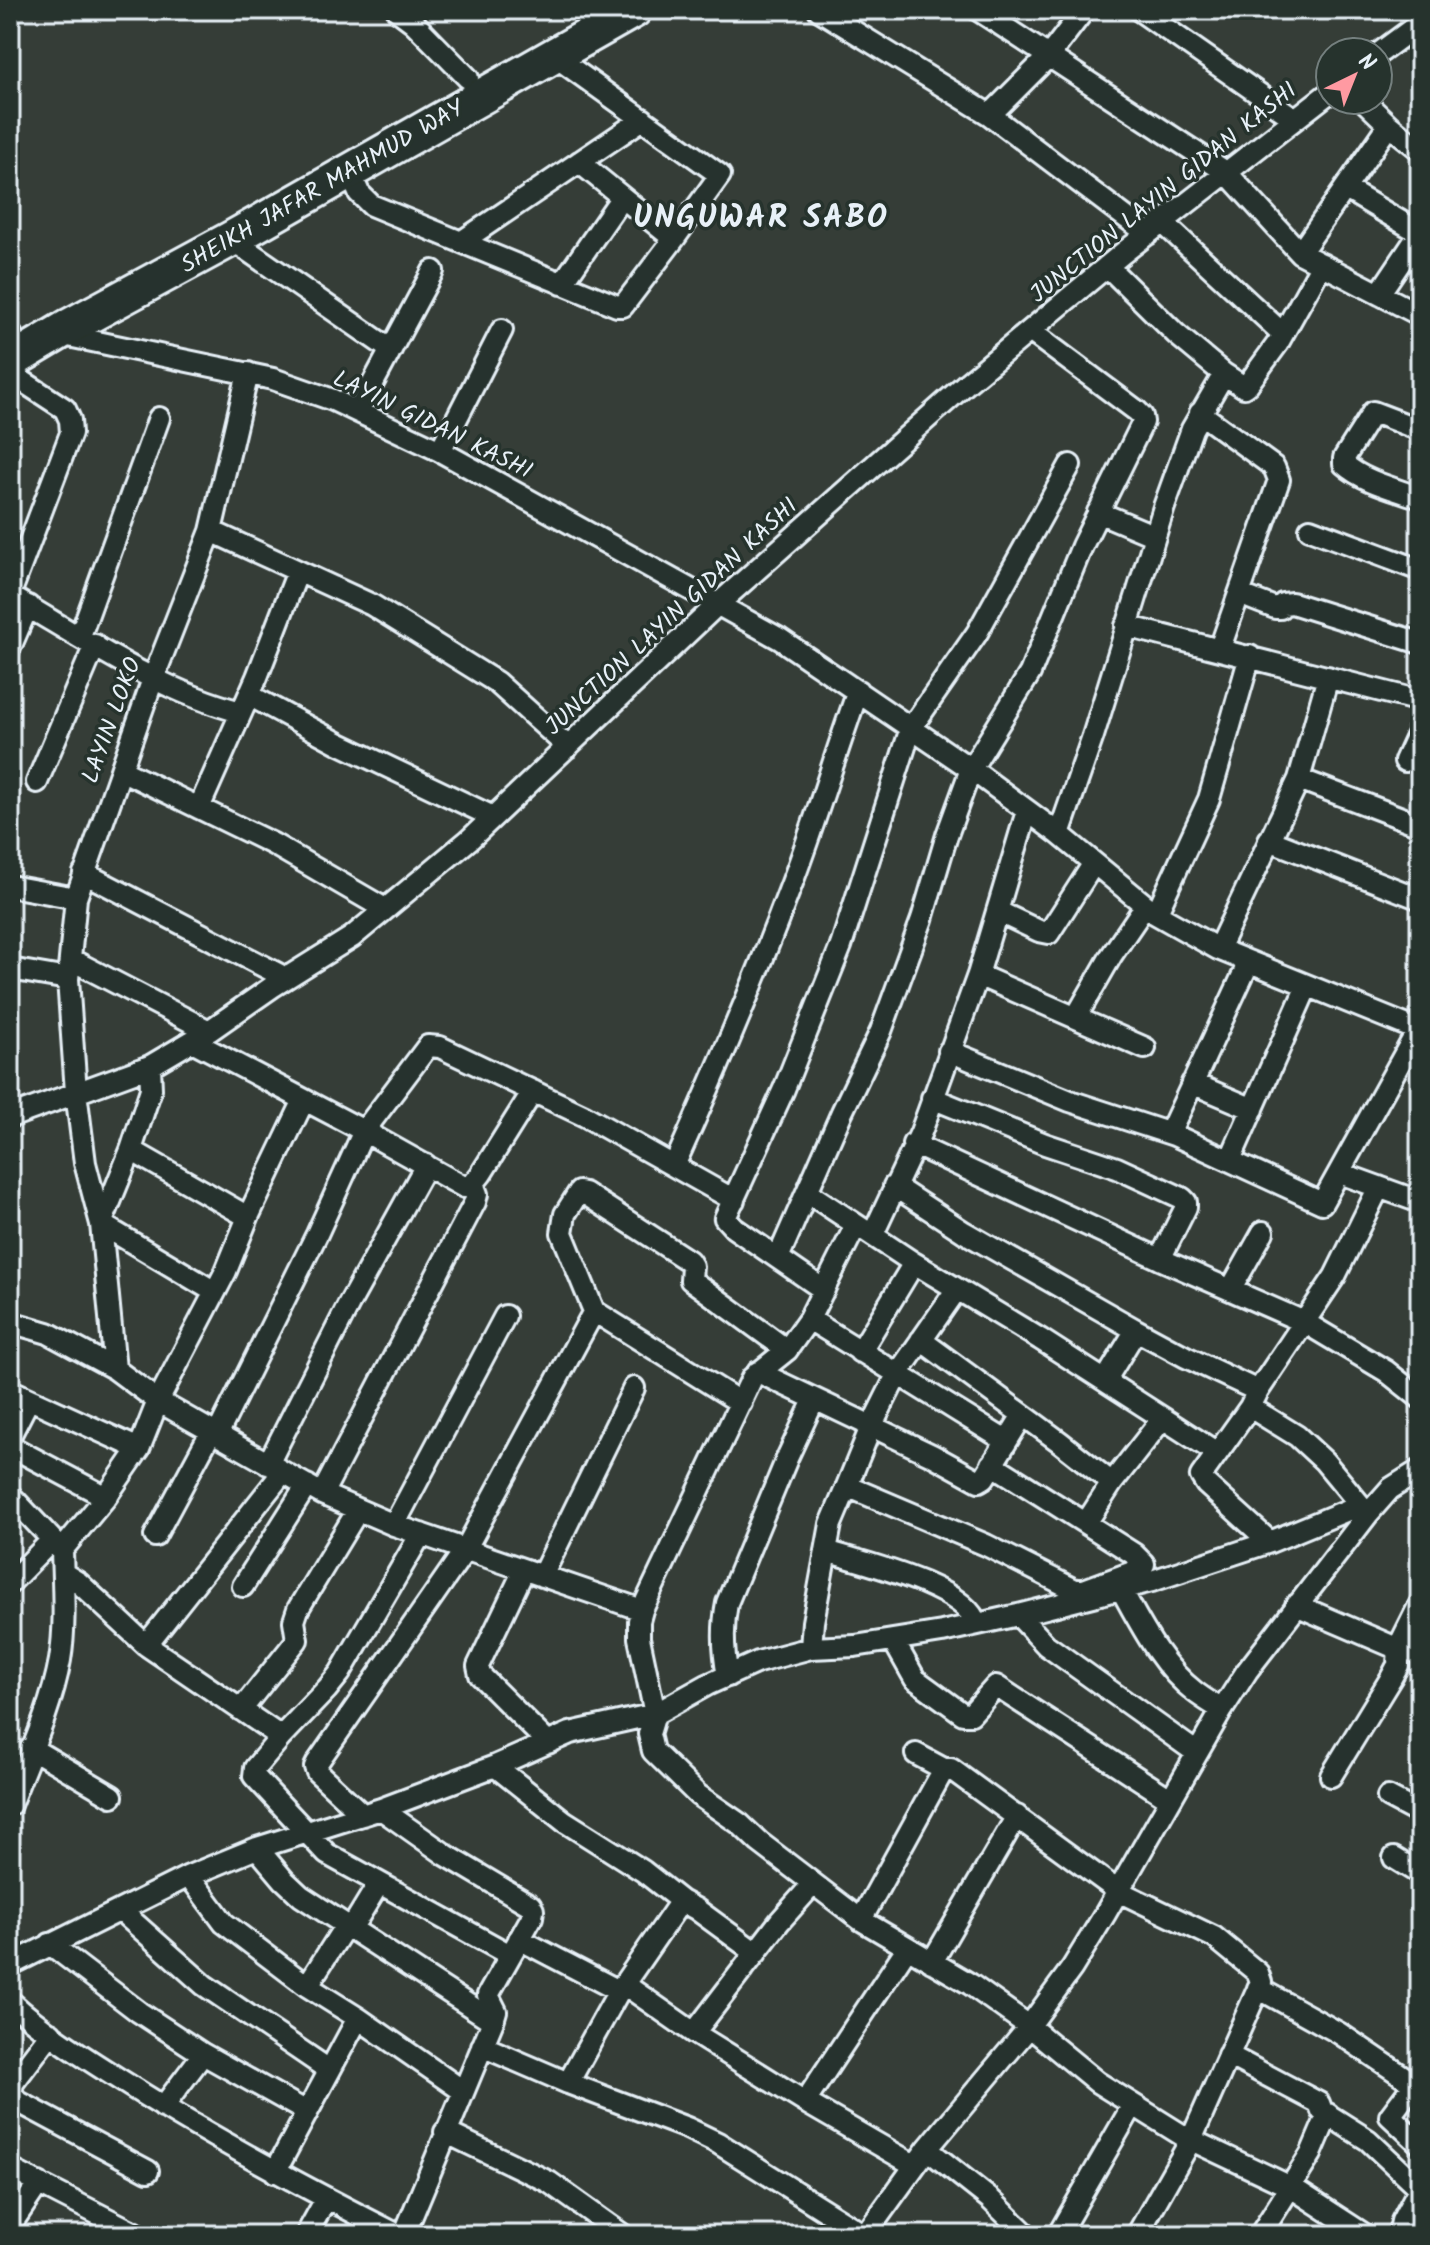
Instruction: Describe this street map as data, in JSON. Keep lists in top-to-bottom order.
{
  "streets": {
    "main road": ["SHEIKH JAFAR MAHMUD WAY"],
    "street": ["JUNCTION LAYIN GIDAN KASHI", "LAYIN GIDAN KASHI", "LAYIN LOKO"]
  },
  "crossings": [
    ["SHEIKH JAFAR MAHMUD WAY", "LAYIN GIDAN KASHI"],
    ["JUNCTION LAYIN GIDAN KASHI", "LAYIN GIDAN KASHI"],
    ["JUNCTION LAYIN GIDAN KASHI", "LAYIN LOKO"],
    ["LAYIN GIDAN KASHI", "LAYIN LOKO"]
  ],
  "districts": ["UNGUWAR SABO"],
  "north": "top right"
}
